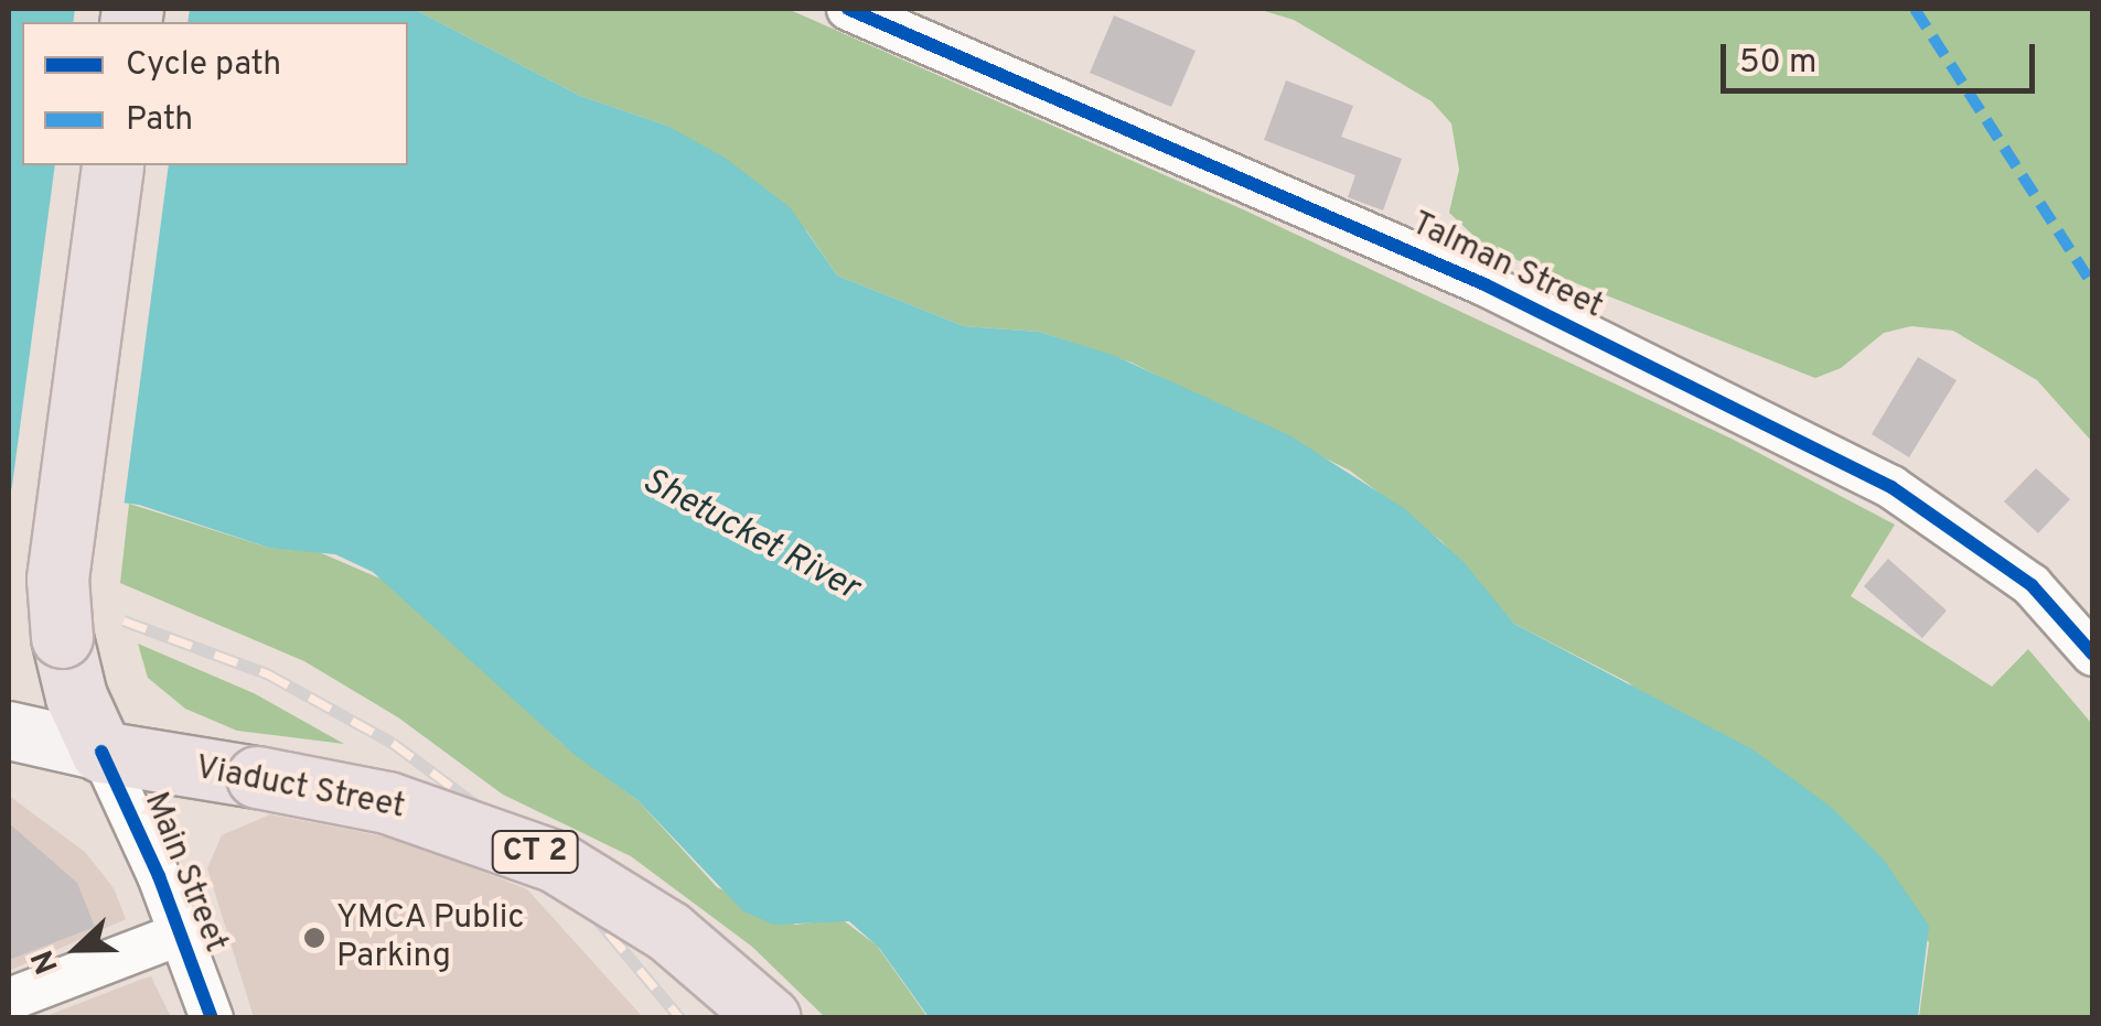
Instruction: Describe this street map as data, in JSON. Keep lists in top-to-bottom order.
{
  "streets": {
    "highway": ["Viaduct Street", "CT 2", "Main Street"],
    "street": ["Talman Street"]
  },
  "crossings": [
    ["Viaduct Street", "Main Street"]
  ],
  "water": ["Shetucket River"],
  "places": ["YMCA Public Parking"],
  "legend": ["Cycle path", "Path"],
  "scale_bar": "50 m",
  "north": "left"
}
